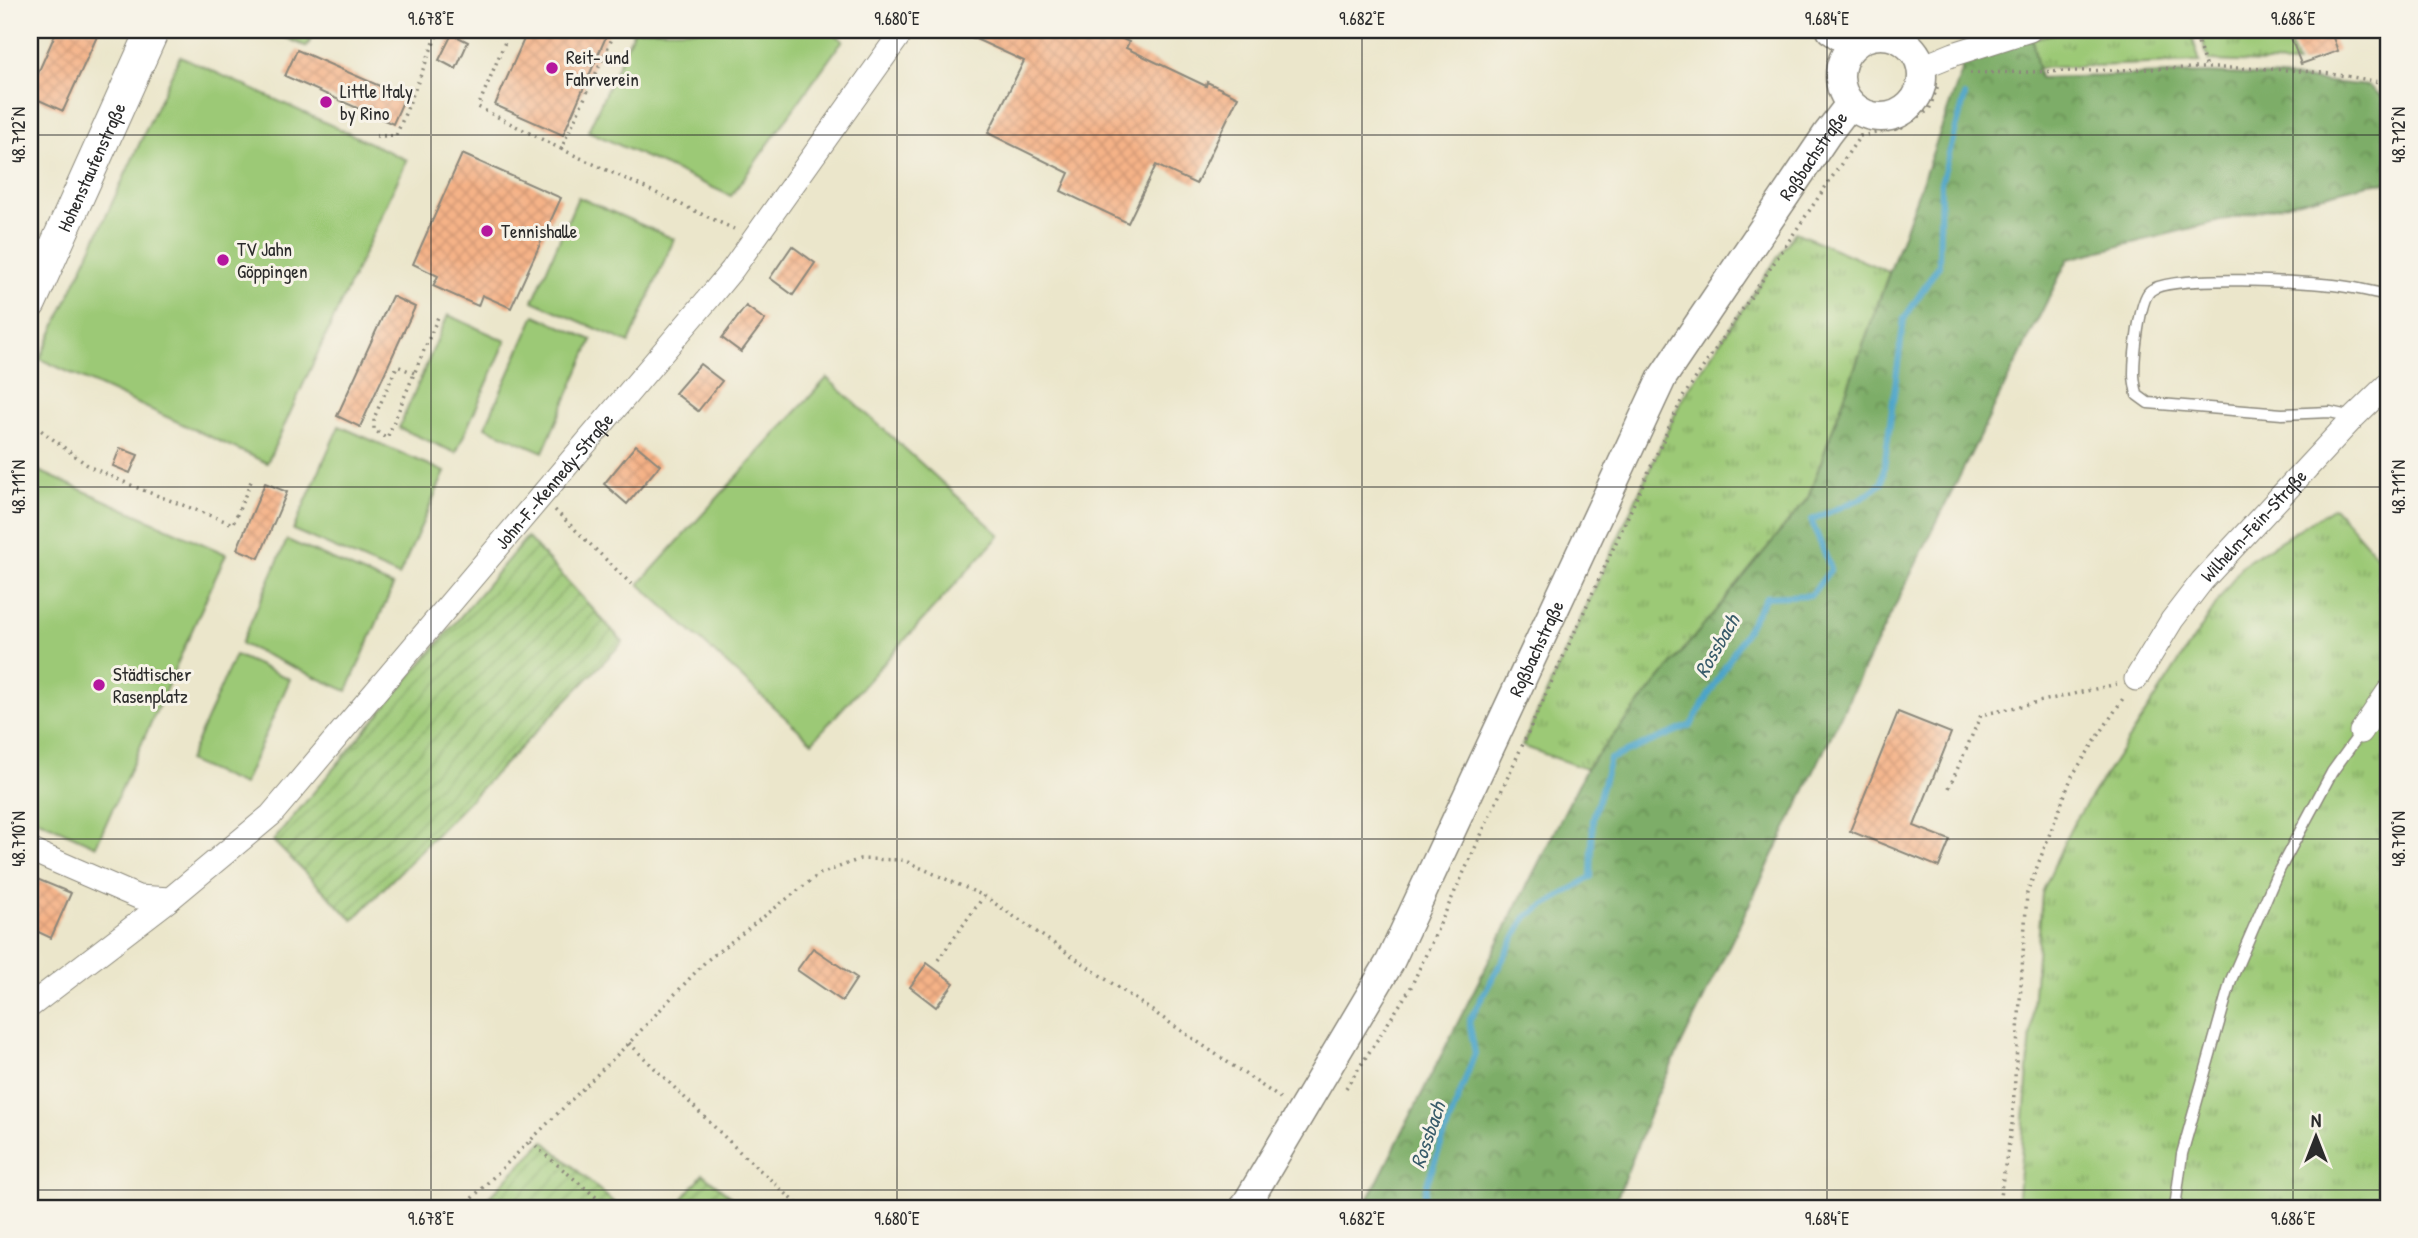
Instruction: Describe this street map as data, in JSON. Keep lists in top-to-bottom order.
{
  "streets": {
    "main road": ["Hohenstaufenstraße"],
    "street": ["Roßbachstraße", "John-F.-Kennedy-Straße", "Wilhelm-Fein-Straße"]
  },
  "water": ["Rossbach"],
  "places": [
    "Reit- und Fahrverein",
    "Little Italy by Rino",
    "Tennishalle",
    "TV Jahn Göppingen",
    "Städtischer Rasenplatz"
  ],
  "north": "top",
  "coordinates": [
    "9.678°E",
    "9.680°E",
    "9.682°E",
    "9.684°E",
    "9.686°E",
    "48.712°N",
    "48.711°N",
    "48.710°N"
  ]
}
